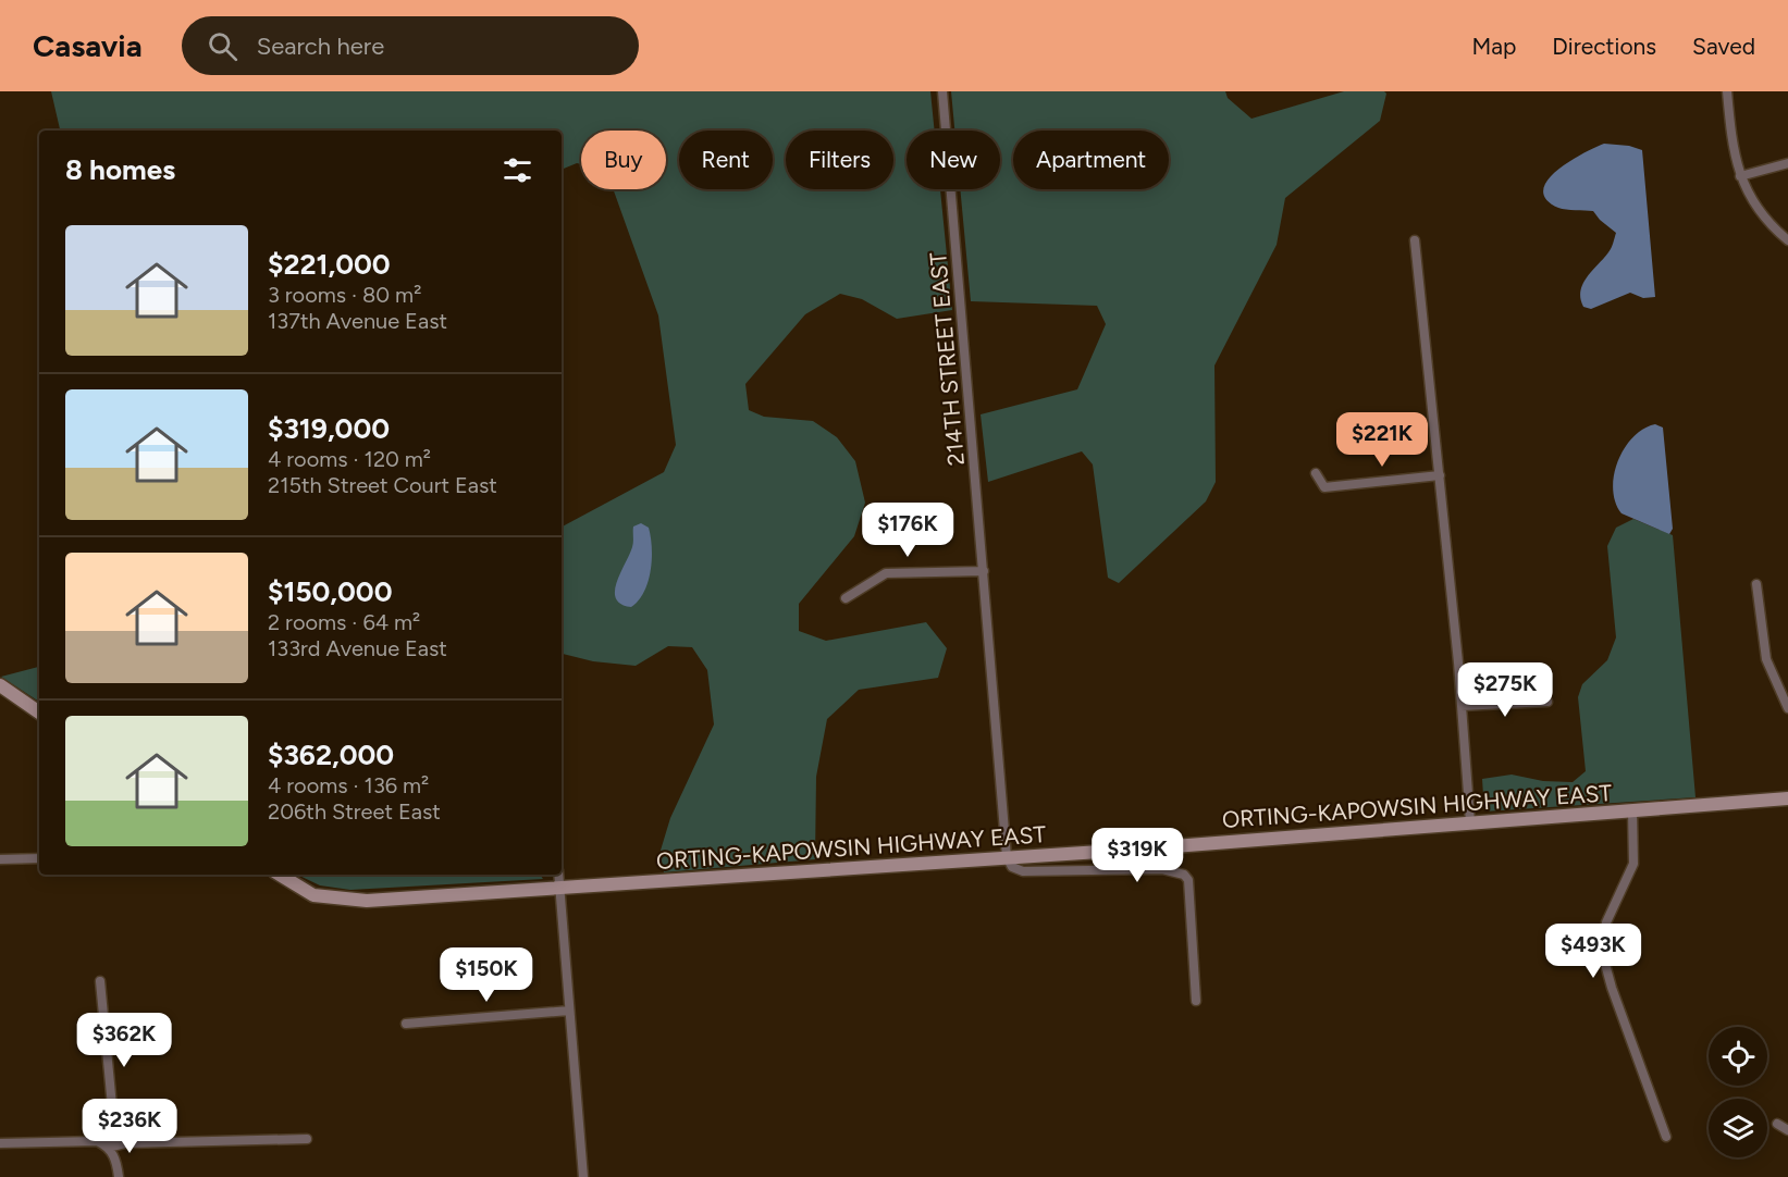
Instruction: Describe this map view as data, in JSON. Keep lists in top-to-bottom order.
{
  "streets": {
    "main road": ["ORTING-KAPOWSIN HIGHWAY EAST"],
    "street": ["214TH STREET EAST"]
  },
  "crossings": [
    ["214TH STREET EAST", "ORTING-KAPOWSIN HIGHWAY EAST"]
  ],
  "page": {
    "header": "Casavia",
    "search": "Search here",
    "nav": ["Map", "Directions", "Saved"],
    "chip": [
      "Buy",
      "Rent",
      "Filters",
      "New",
      "Apartment"
    ],
    "heading": "8 homes",
    "list": [
      {
        "name": "$221,000",
        "note": "3 rooms · 80 m² · 137th Avenue East"
      },
      {
        "name": "$319,000",
        "note": "4 rooms · 120 m² · 215th Street Court East"
      },
      {
        "name": "$150,000",
        "note": "2 rooms · 64 m² · 133rd Avenue East"
      },
      {
        "name": "$362,000",
        "note": "4 rooms · 136 m² · 206th Street East"
      }
    ],
    "price": [
      "$221K",
      "$176K",
      "$275K",
      "$319K",
      "$493K",
      "$150K",
      "$362K",
      "$236K"
    ]
  }
}
